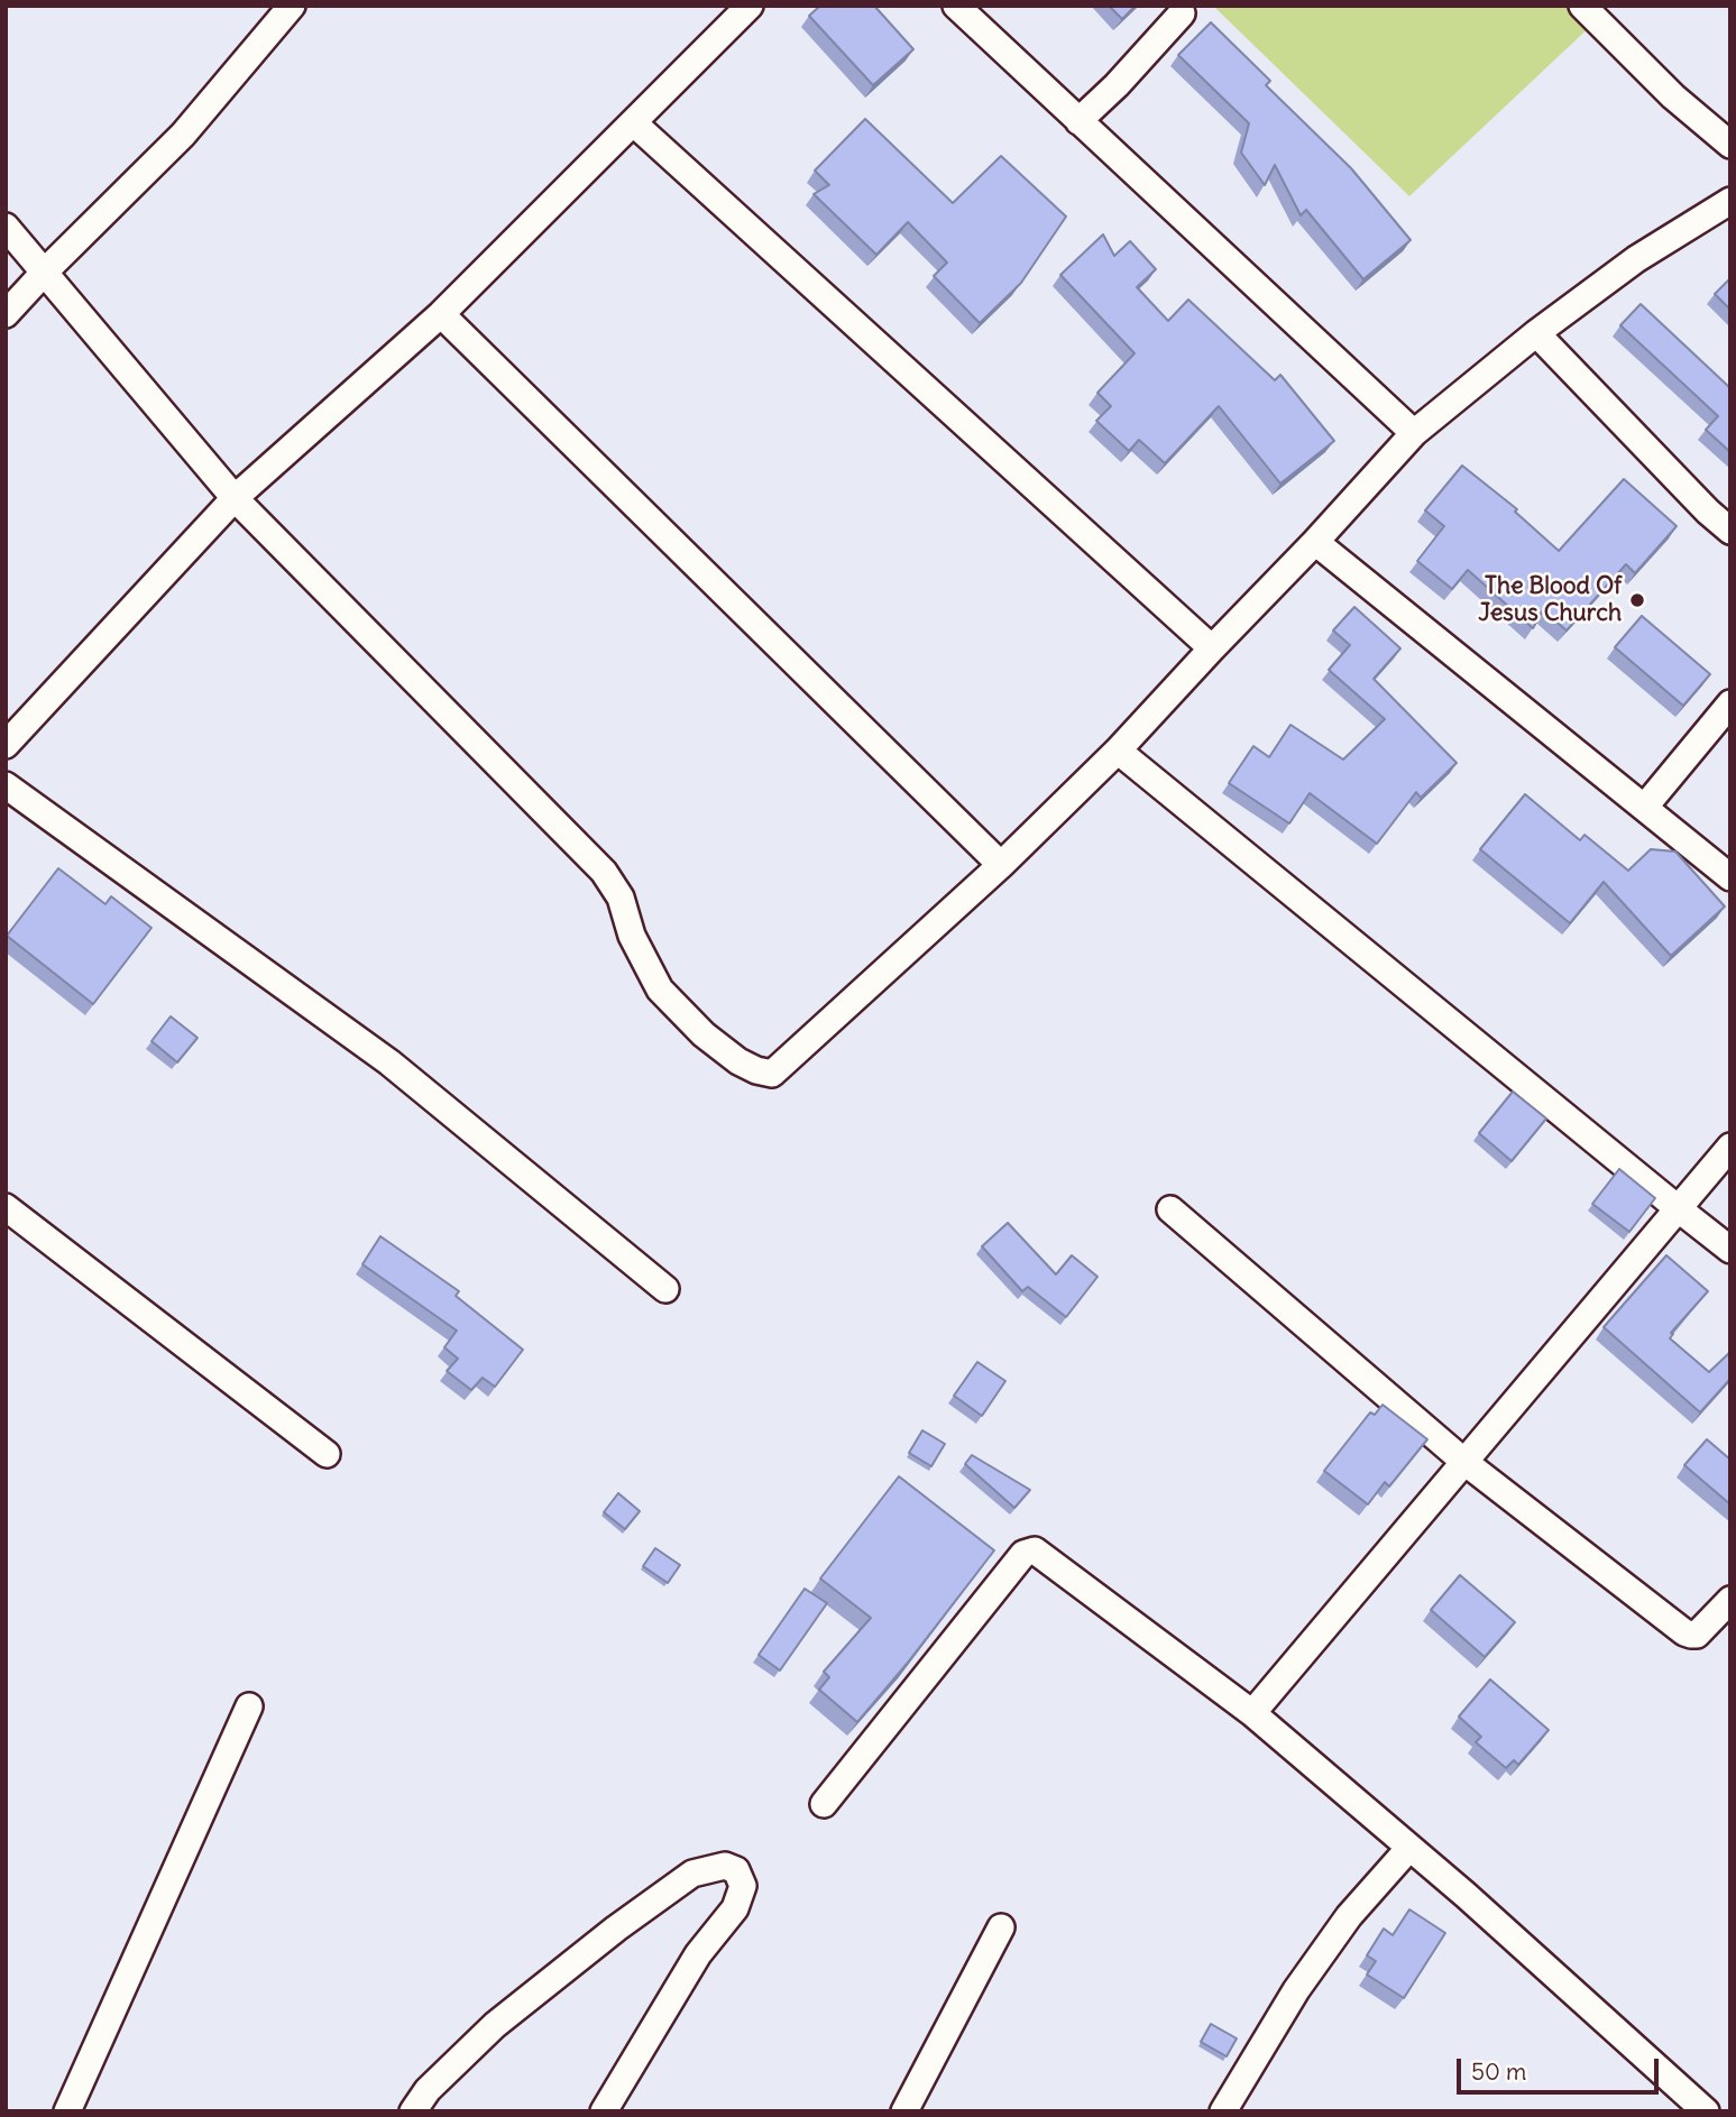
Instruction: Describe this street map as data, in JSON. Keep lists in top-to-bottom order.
{
  "places": ["The Blood Of Jesus Church"],
  "scale_bar": "50 m"
}
